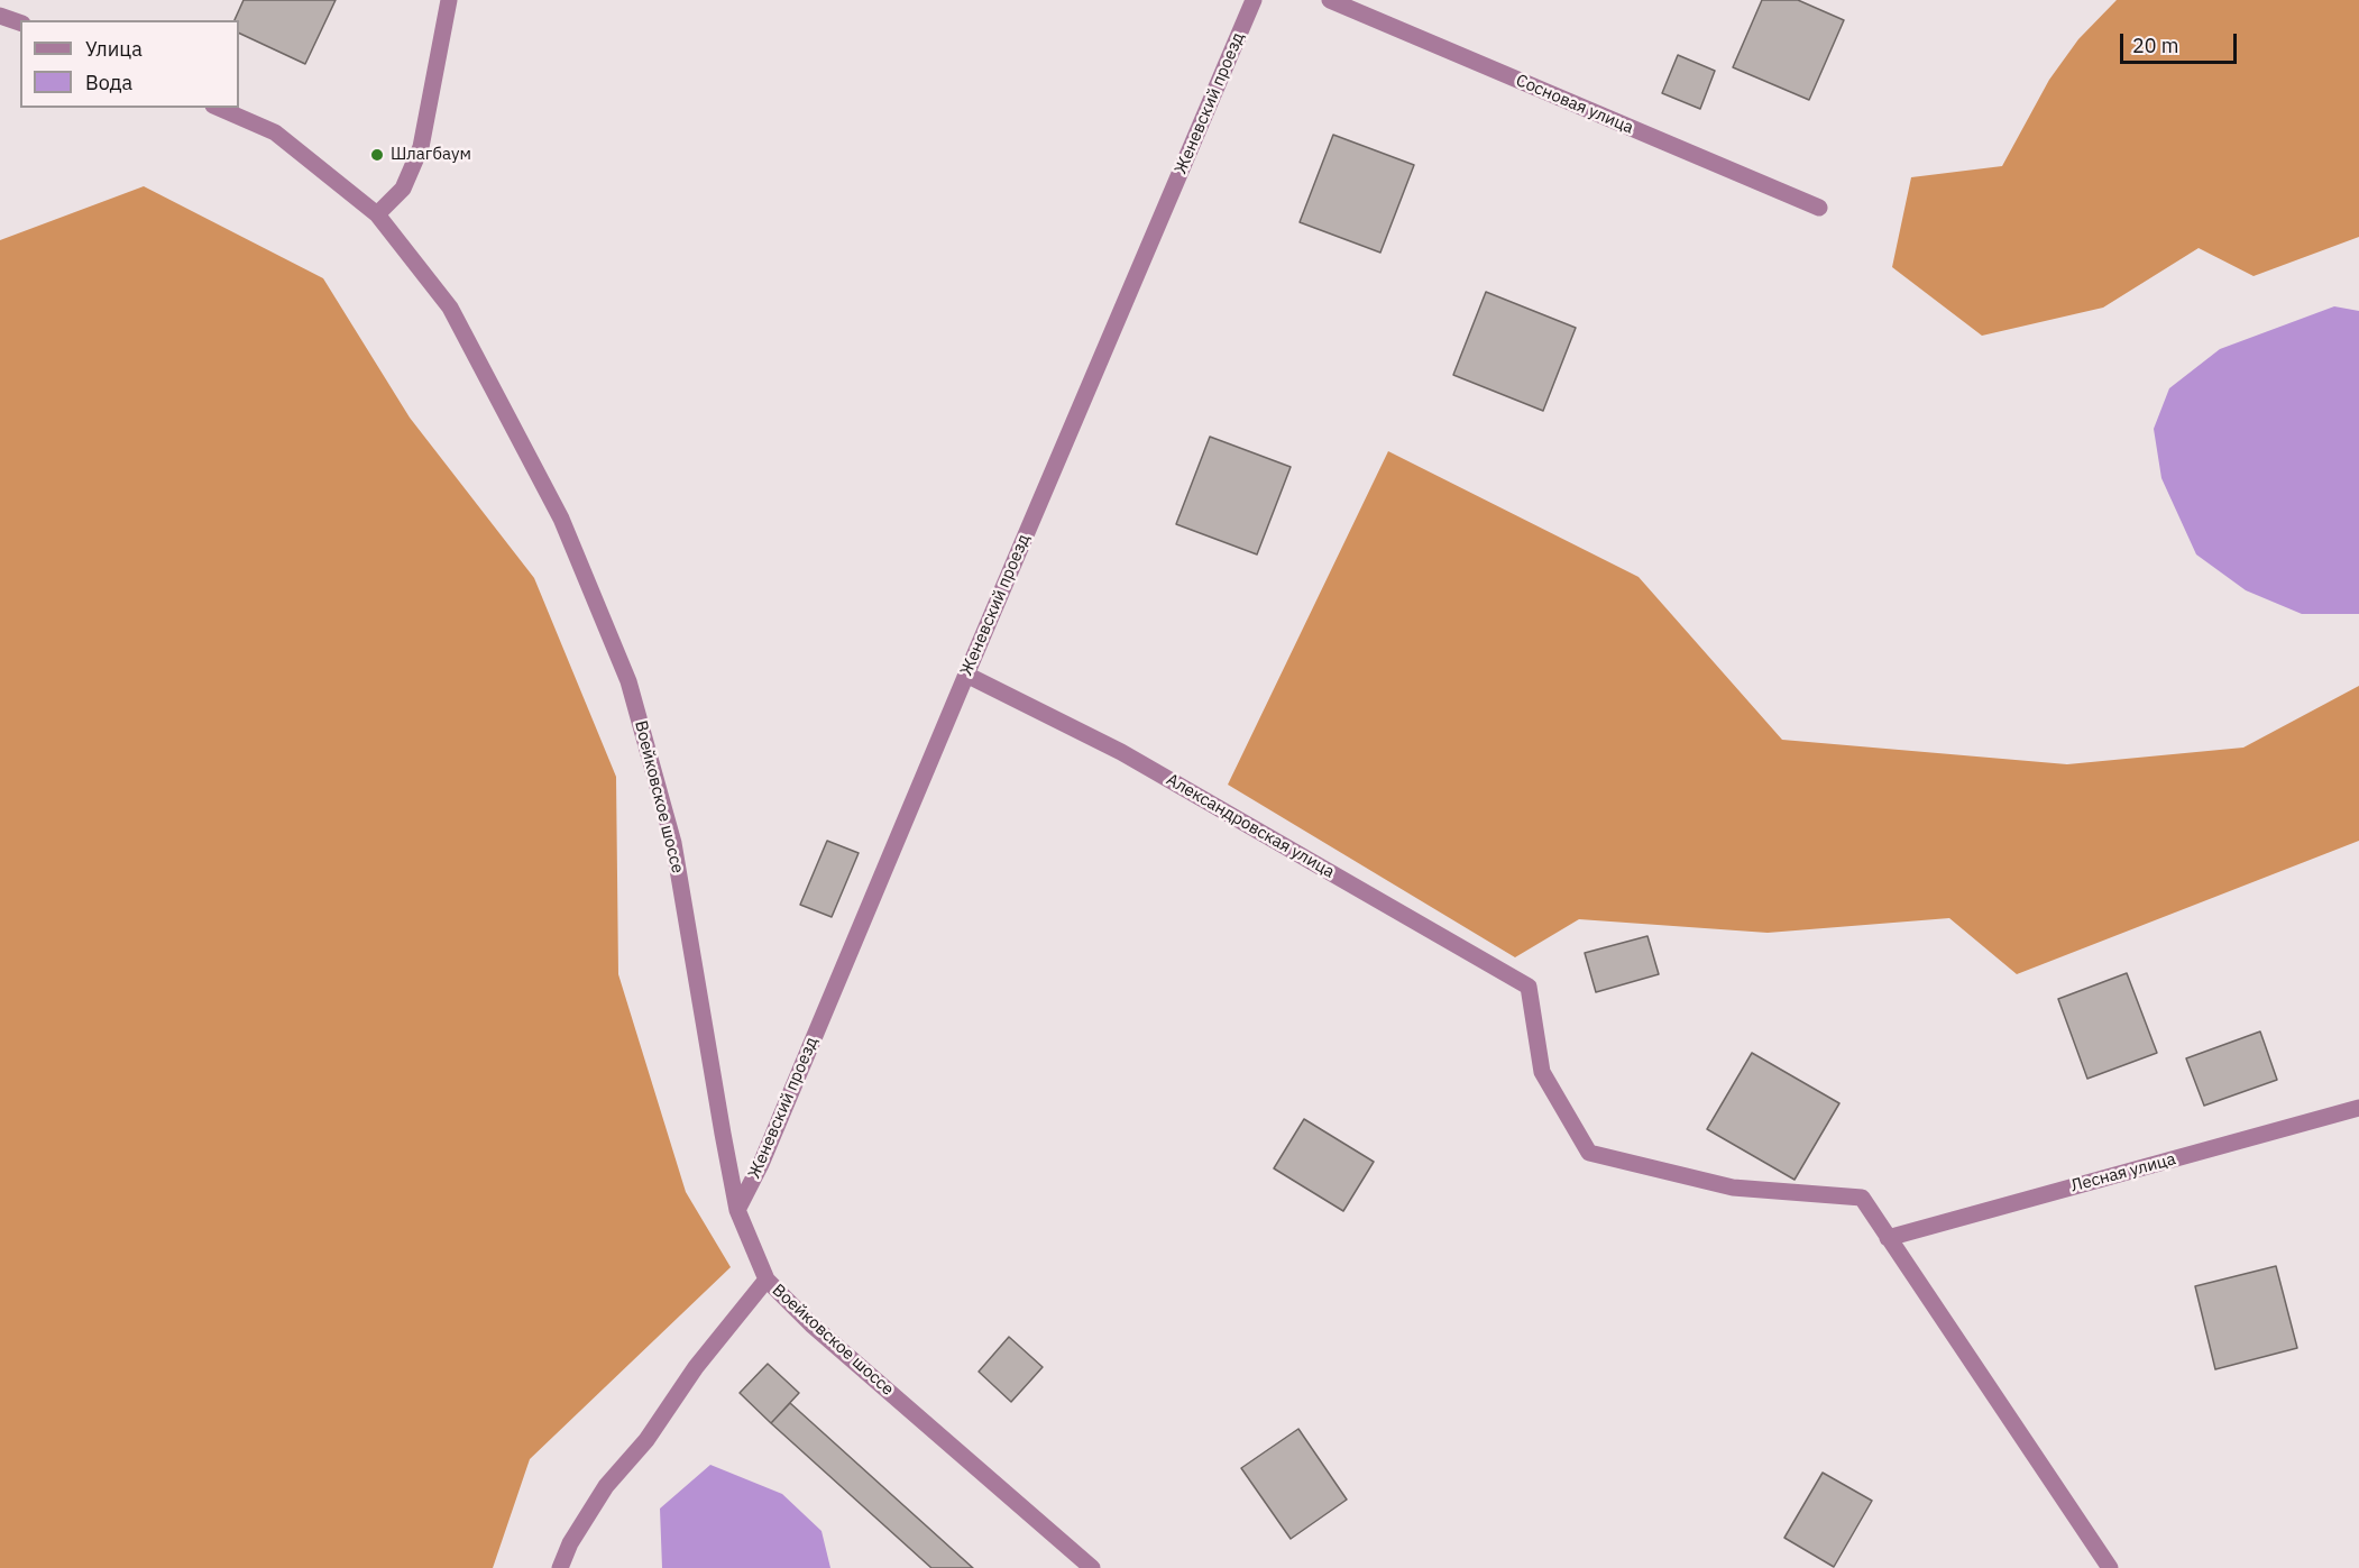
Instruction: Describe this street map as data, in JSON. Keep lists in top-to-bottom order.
{
  "streets": {
    "street": [
      "Женевский проезд",
      "Сосновая улица",
      "Воейковское шоссе",
      "Александровская улица",
      "Лесная улица"
    ]
  },
  "crossings": [
    ["Женевский проезд", "Воейковское шоссе"],
    ["Женевский проезд", "Александровская улица"],
    ["Александровская улица", "Лесная улица"]
  ],
  "places": ["Шлагбаум"],
  "legend": ["Улица", "Вода"],
  "scale_bar": "20 m"
}
